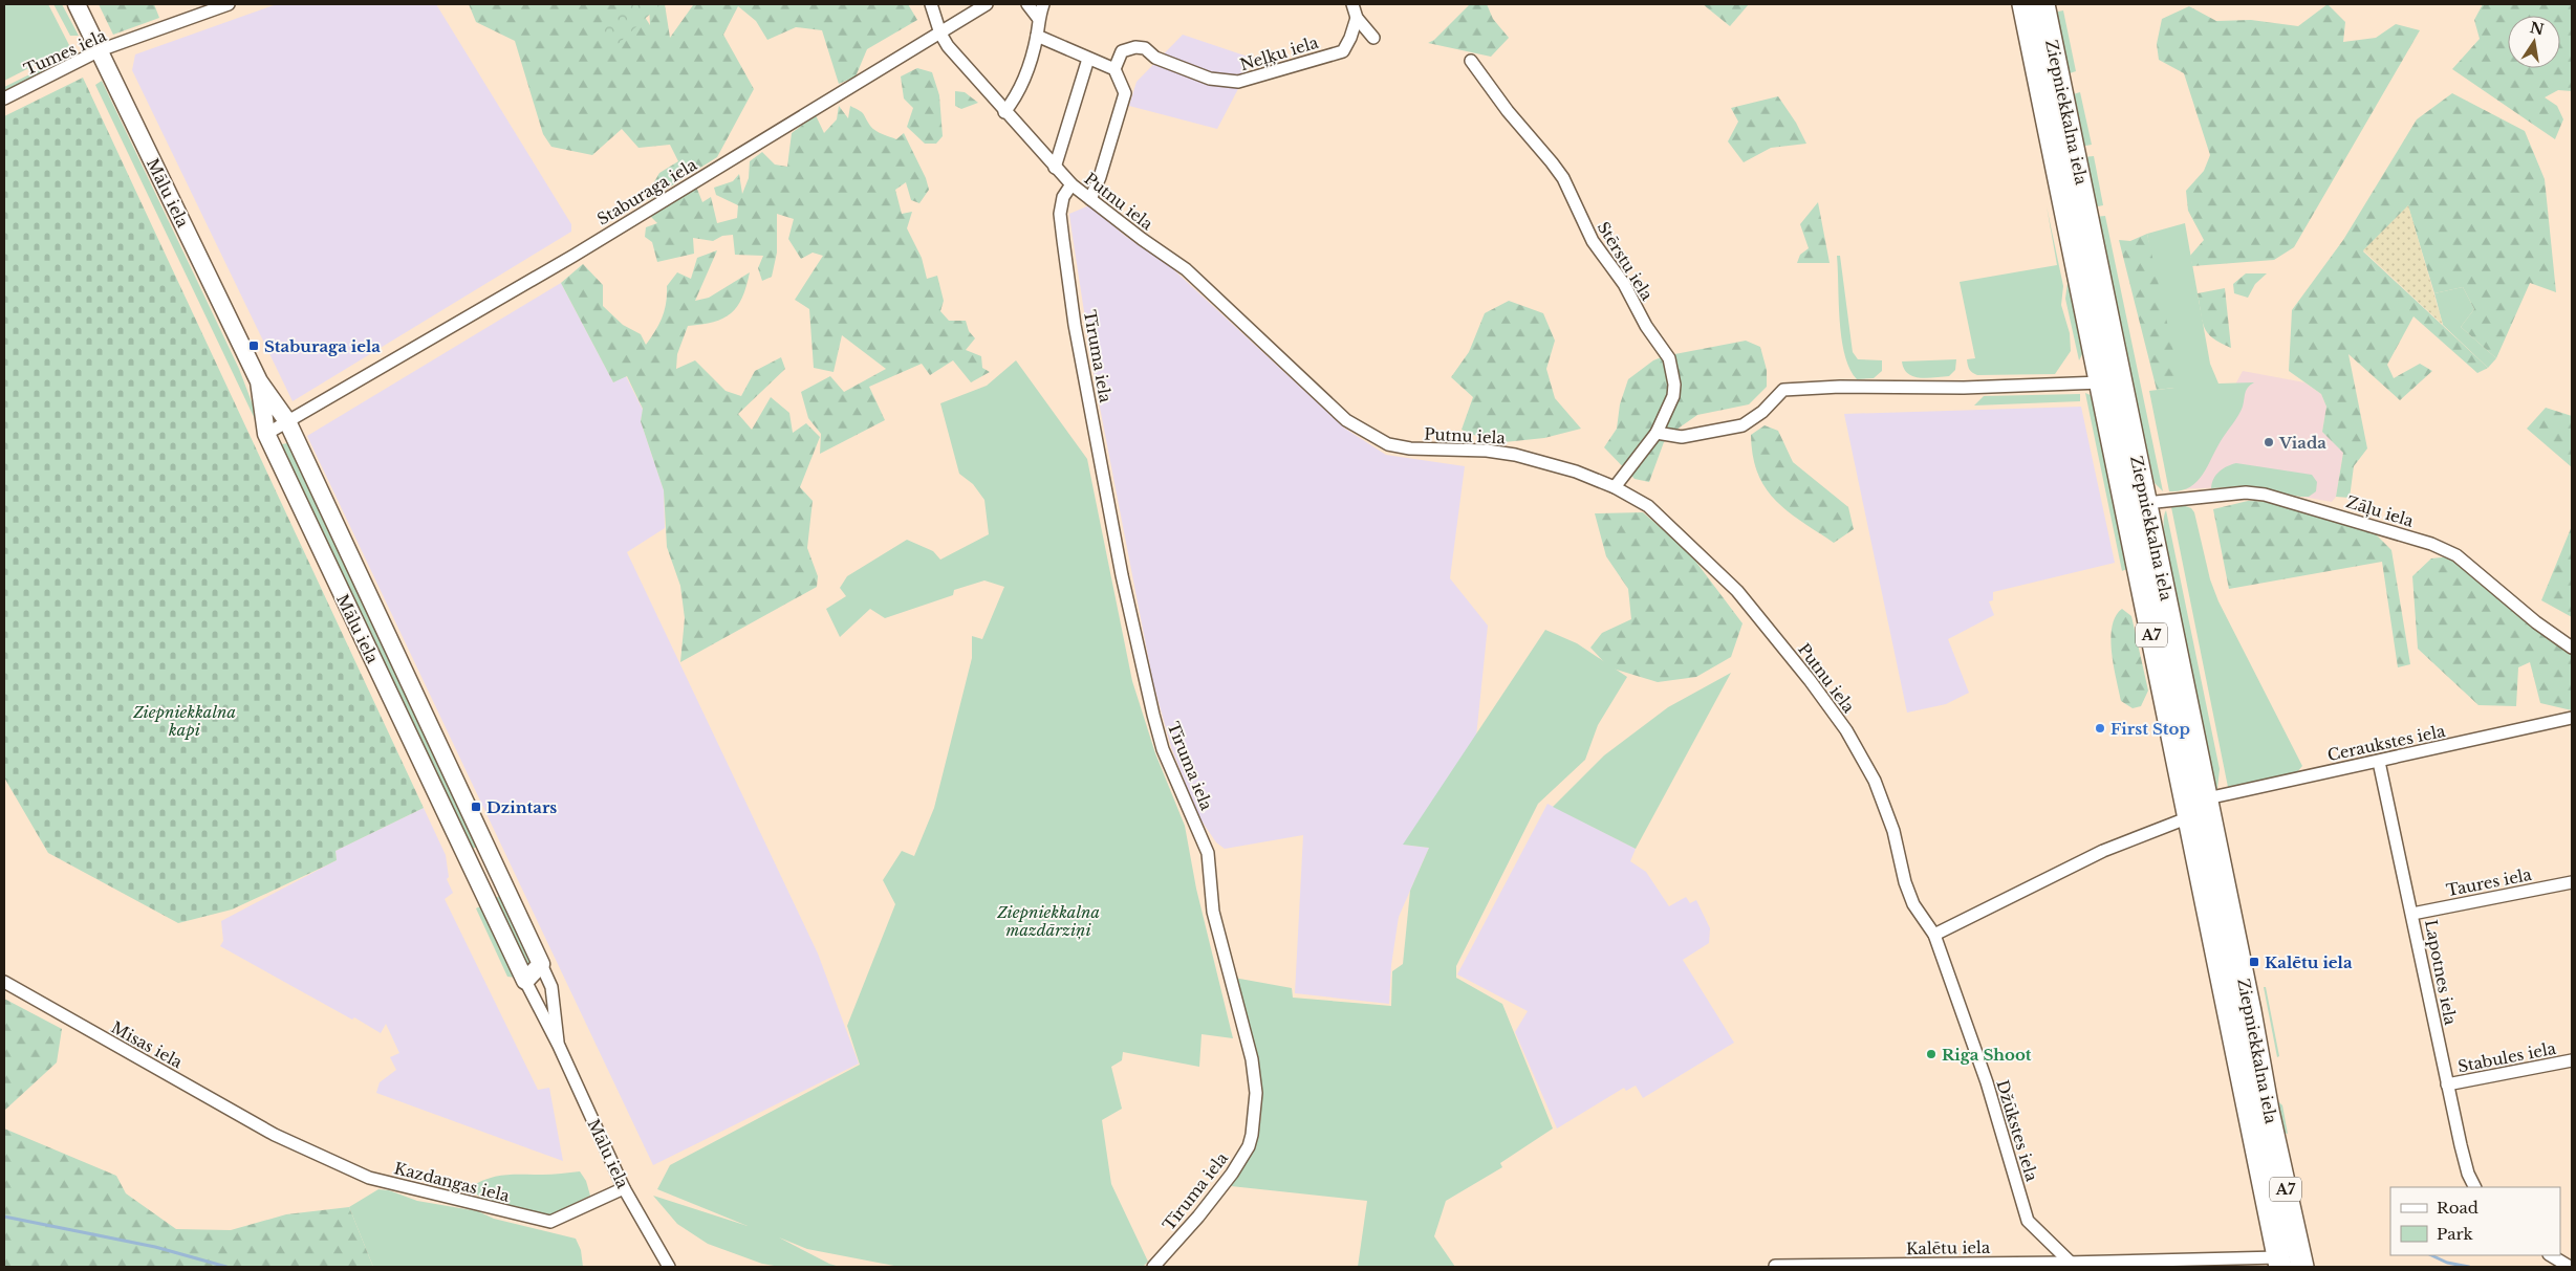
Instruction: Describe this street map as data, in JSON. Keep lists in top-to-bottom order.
{
  "streets": {
    "highway": ["Ziepniekkalna iela", "A7"],
    "street": [
      "Tumes iela",
      "Neļķu iela",
      "Staburaga iela",
      "Mālu iela",
      "Putnu iela",
      "Stērstu iela",
      "Tīruma iela",
      "Zāļu iela",
      "Ceraukstes iela",
      "Taures iela",
      "Lapotnes iela",
      "Misas iela",
      "Stabules iela",
      "Džūkstes iela",
      "Kazdangas iela",
      "Kalētu iela"
    ]
  },
  "crossings": [
    ["Tumes iela", "Mālu iela"],
    ["Ziepniekkalna iela", "Zāļu iela"],
    ["Ziepniekkalna iela", "Ceraukstes iela"],
    ["Ziepniekkalna iela", "Kalētu iela"],
    ["Staburaga iela", "Mālu iela"],
    ["Staburaga iela", "Putnu iela"],
    ["Mālu iela", "Kazdangas iela"],
    ["Putnu iela", "Stērstu iela"],
    ["Putnu iela", "Tīruma iela"],
    ["Putnu iela", "Džūkstes iela"],
    ["Ceraukstes iela", "Lapotnes iela"],
    ["Taures iela", "Lapotnes iela"],
    ["Lapotnes iela", "Stabules iela"],
    ["Misas iela", "Kazdangas iela"],
    ["Džūkstes iela", "Kalētu iela"]
  ],
  "parks": ["Ziepniekkalna kapi", "Ziepniekkalna mazdārziņi"],
  "places": {
    "transit": ["Staburaga iela", "Dzintars", "Kalētu iela"],
    "other": ["Viada", "First Stop", "Riga Shoot"]
  },
  "legend": ["Road", "Park"],
  "north": "top"
}
